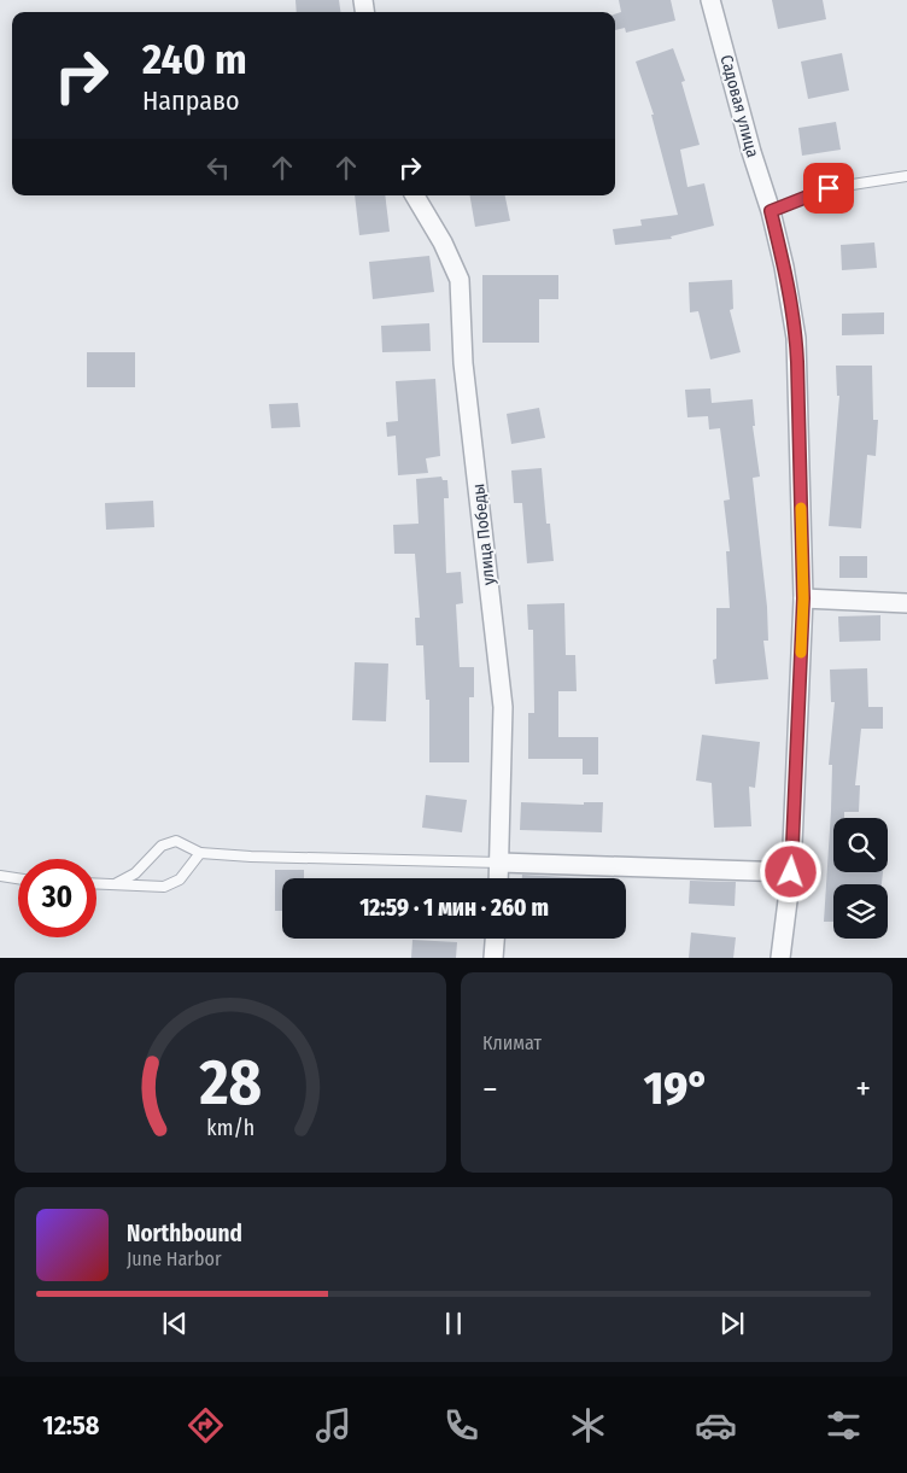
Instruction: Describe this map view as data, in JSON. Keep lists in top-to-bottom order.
{
  "streets": {
    "street": ["Садовая улица", "улица Победы"]
  },
  "page": {
    "turn": ["240 m", "Направо"],
    "limit": "30",
    "trip": "12:59 · 1 мин · 260 m",
    "tile": "Климат",
    "heat": ["−", "19°", "+"],
    "song": ["Northbound", "June Harbor"],
    "tabs": "12:58",
    "gauge": ["28", "km/h"]
  }
}
